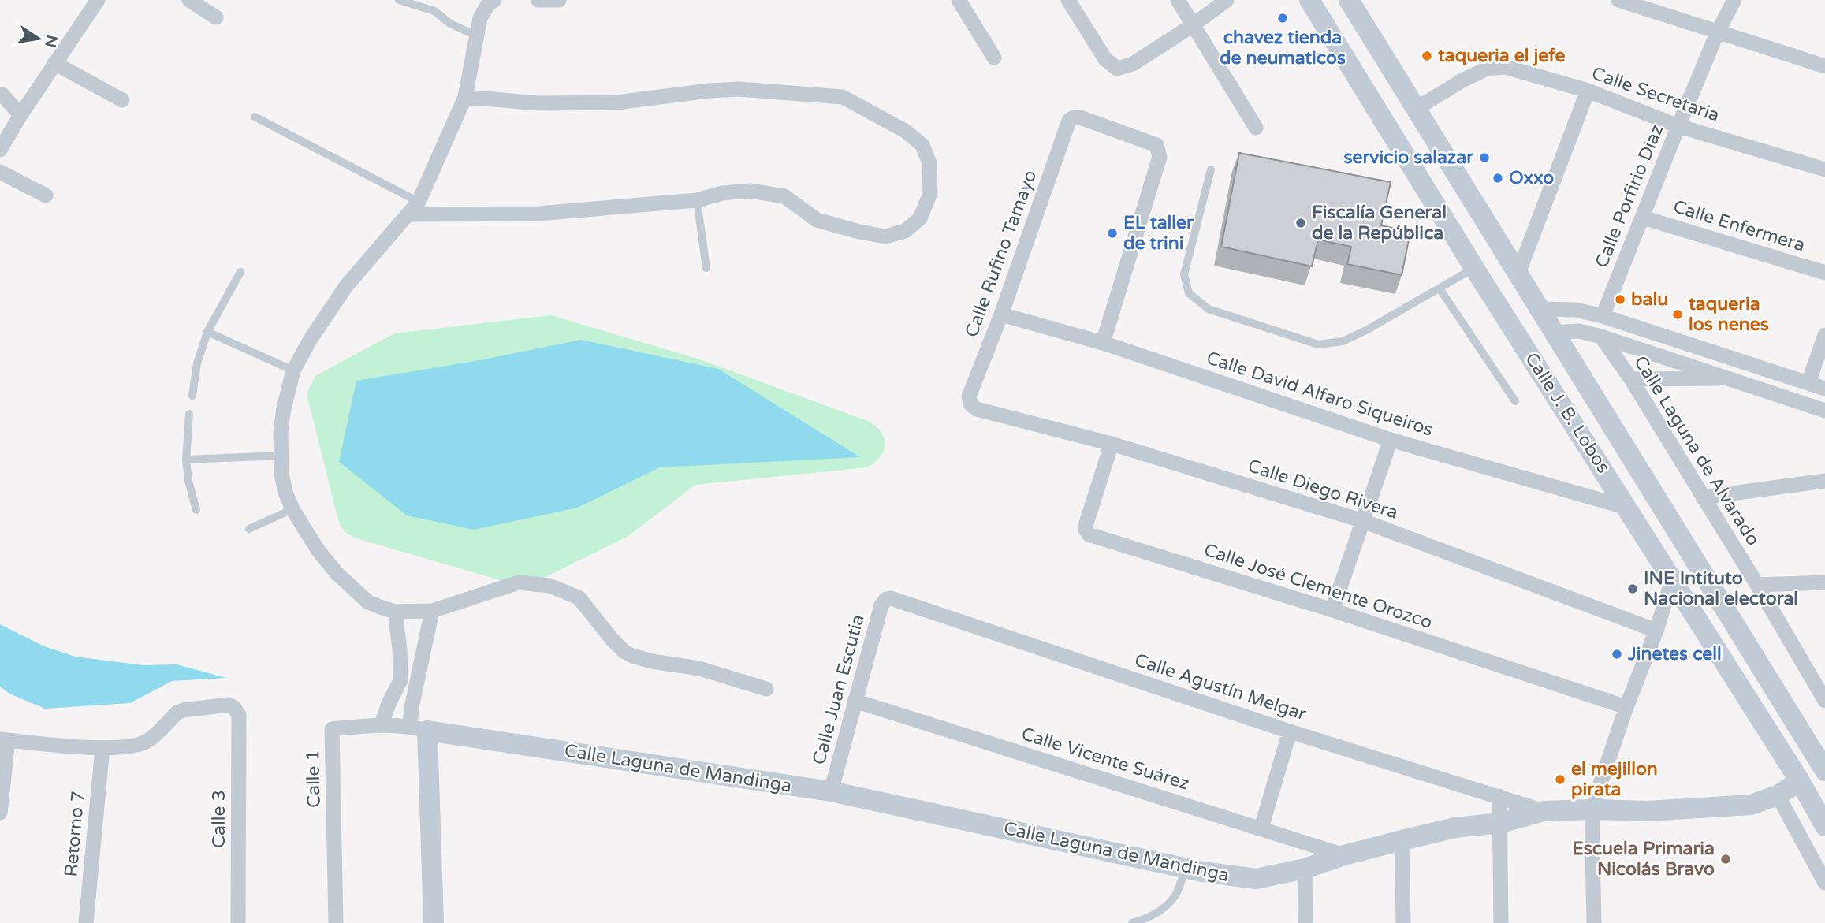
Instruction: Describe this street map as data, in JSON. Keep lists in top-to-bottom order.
{
  "streets": {
    "main road": ["Calle J. B. Lobos", "Calle Laguna de Mandinga"],
    "street": [
      "Calle Secretaria",
      "Calle Porfirio Díaz",
      "Calle Enfermera",
      "Calle Rufino Tamayo",
      "Calle David Alfaro Siqueiros",
      "Calle Laguna de Alvarado",
      "Calle Diego Rivera",
      "Calle José Clemente Orozco",
      "Calle Agustín Melgar",
      "Calle Juan Escutia",
      "Calle Vicente Suárez",
      "Calle 1",
      "Calle 3",
      "Retorno 7"
    ]
  },
  "crossings": [
    ["Calle Secretaria", "Calle Porfirio Díaz"],
    ["Calle Secretaria", "Calle J. B. Lobos"],
    ["Calle Porfirio Díaz", "Calle Enfermera"],
    ["Calle Rufino Tamayo", "Calle David Alfaro Siqueiros"],
    ["Calle Rufino Tamayo", "Calle Diego Rivera"],
    ["Calle David Alfaro Siqueiros", "Calle J. B. Lobos"],
    ["Calle J. B. Lobos", "Calle Laguna de Mandinga"],
    ["Calle Diego Rivera", "Calle José Clemente Orozco"],
    ["Calle Agustín Melgar", "Calle Juan Escutia"],
    ["Calle Agustín Melgar", "Calle Laguna de Mandinga"],
    ["Calle Juan Escutia", "Calle Vicente Suárez"],
    ["Calle Juan Escutia", "Calle Laguna de Mandinga"],
    ["Calle Vicente Suárez", "Calle Laguna de Mandinga"],
    ["Calle Laguna de Mandinga", "Calle 1"],
    ["Calle 3", "Retorno 7"]
  ],
  "places": [
    "chavez tienda de neumaticos",
    "taqueria el jefe",
    "servicio salazar",
    "Oxxo",
    "Fiscalía General de la República",
    "EL taller de trini",
    "balu",
    "taqueria los nenes",
    "INE Intituto Nacional electoral",
    "Jinetes cell",
    "el mejillon pirata",
    "Escuela Primaria Nicolás Bravo"
  ],
  "north": "right"
}
